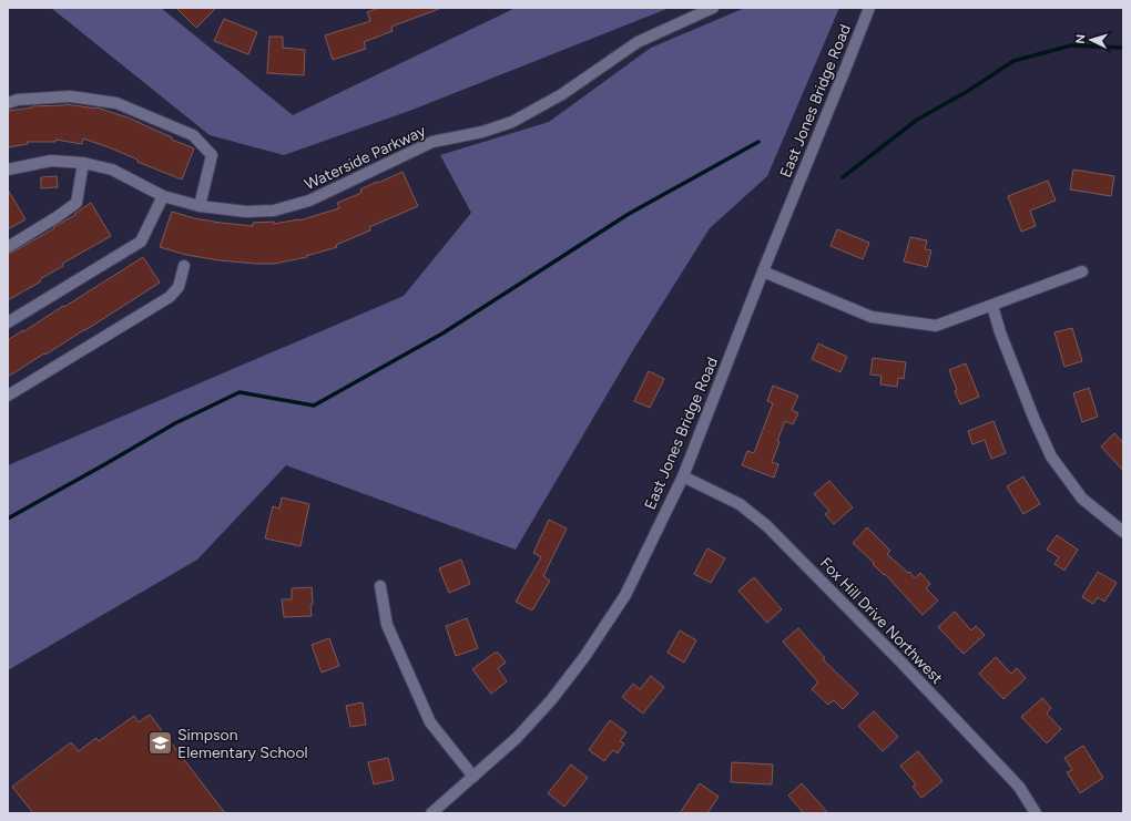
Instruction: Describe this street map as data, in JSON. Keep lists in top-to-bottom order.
{
  "streets": {
    "street": ["East Jones Bridge Road", "Waterside Parkway", "Fox Hill Drive Northwest"]
  },
  "crossings": [
    ["East Jones Bridge Road", "Fox Hill Drive Northwest"]
  ],
  "places": {
    "school or university": ["Simpson Elementary School"]
  },
  "north": "left"
}
